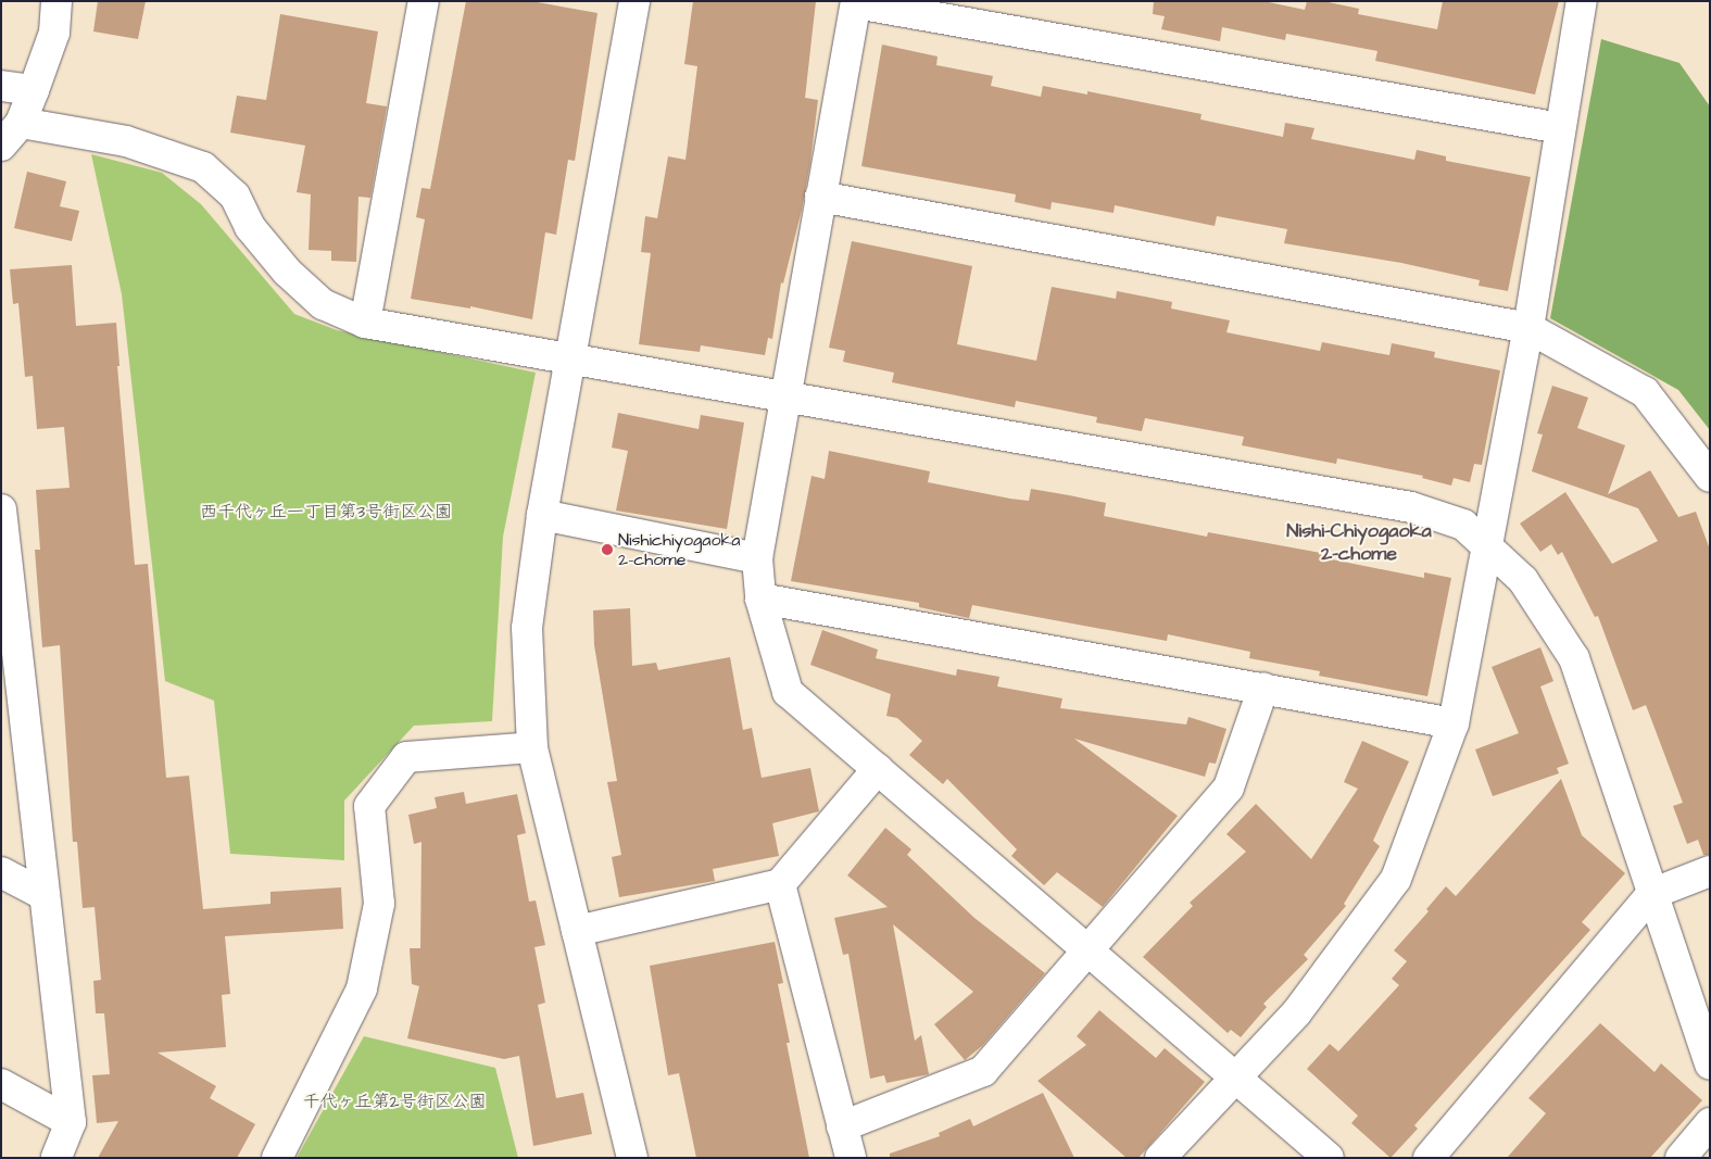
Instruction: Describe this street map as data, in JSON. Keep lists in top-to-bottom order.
{
  "districts": ["Nishi-Chiyogaoka 2-chome"],
  "parks": ["西千代ヶ丘一丁目第3号街区公園", "千代ヶ丘第2号街区公園"],
  "places": ["Nishichiyogaoka 2-chome"]
}
